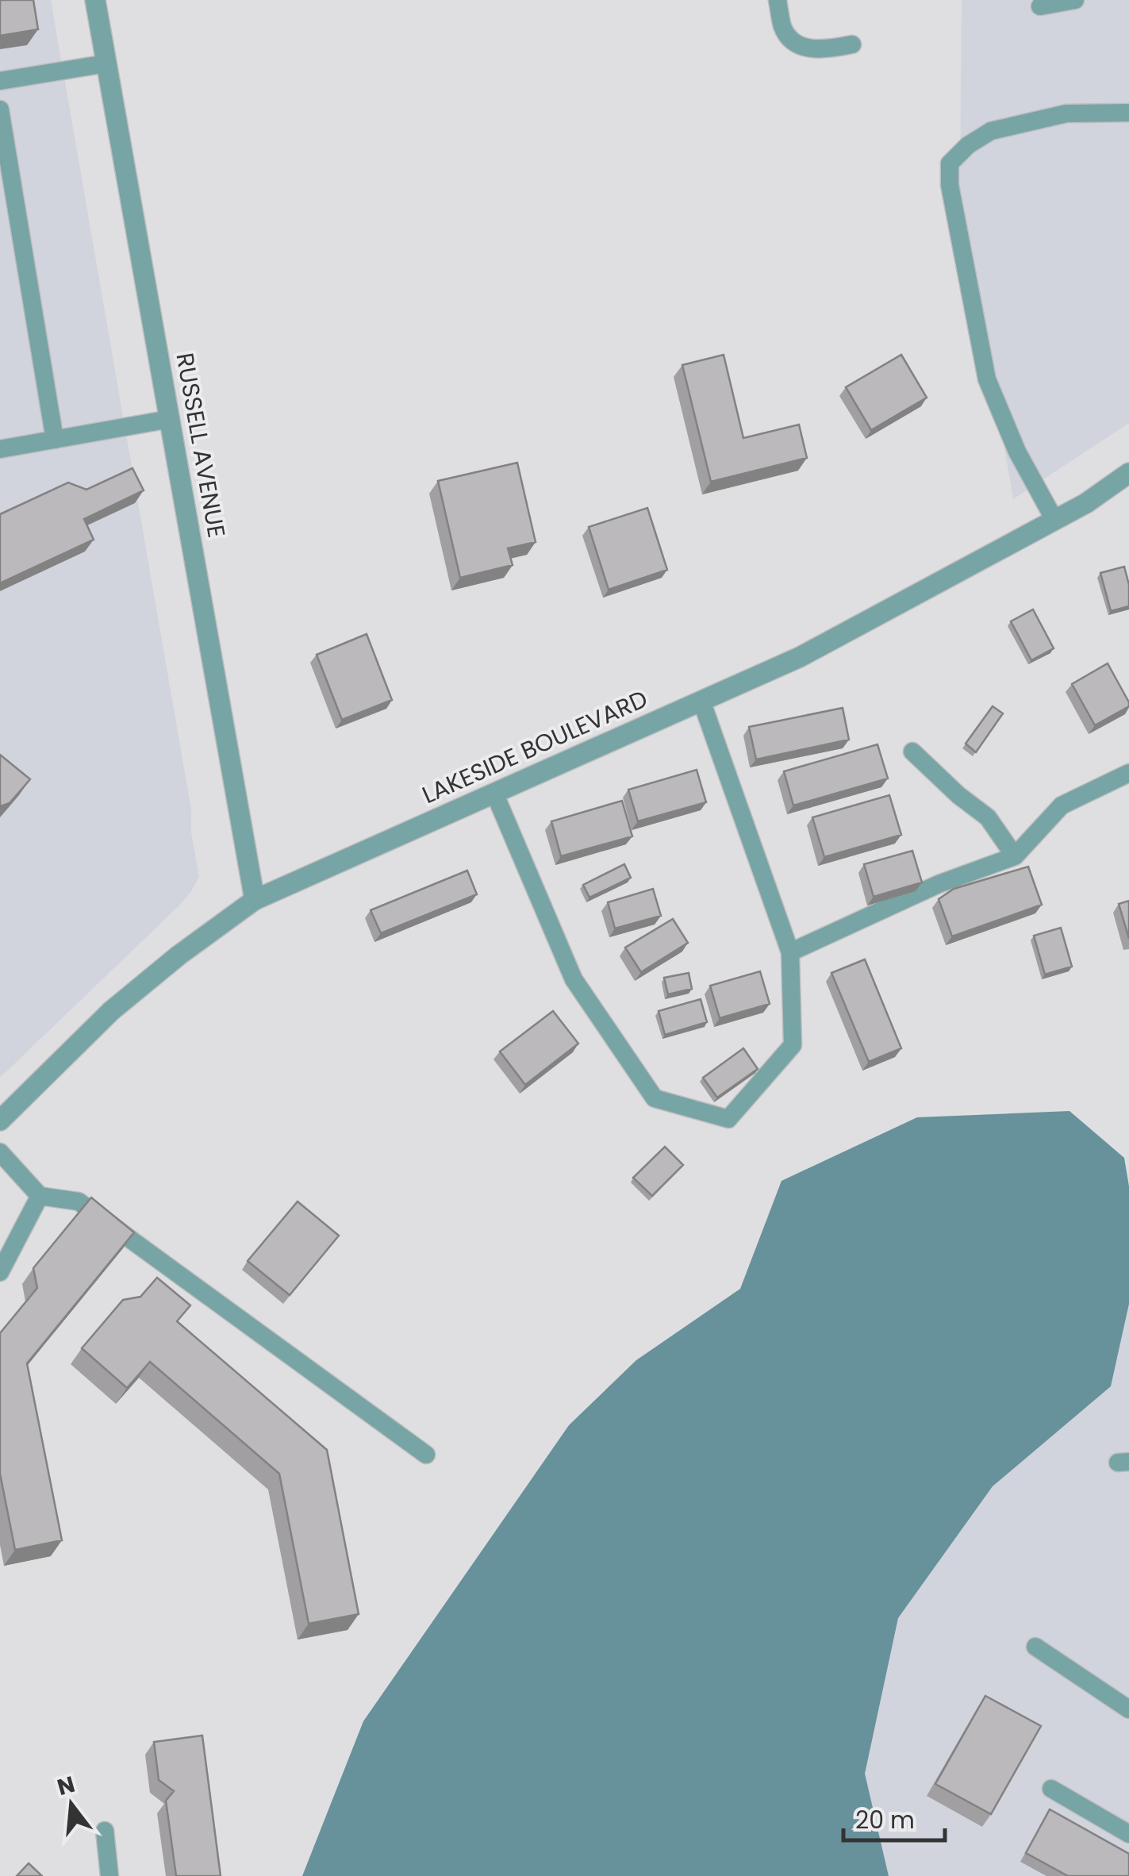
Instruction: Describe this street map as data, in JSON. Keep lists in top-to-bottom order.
{
  "streets": {
    "street": ["RUSSELL AVENUE", "LAKESIDE BOULEVARD"]
  },
  "crossings": [
    ["RUSSELL AVENUE", "LAKESIDE BOULEVARD"]
  ],
  "scale_bar": "20 m",
  "north": "top"
}
